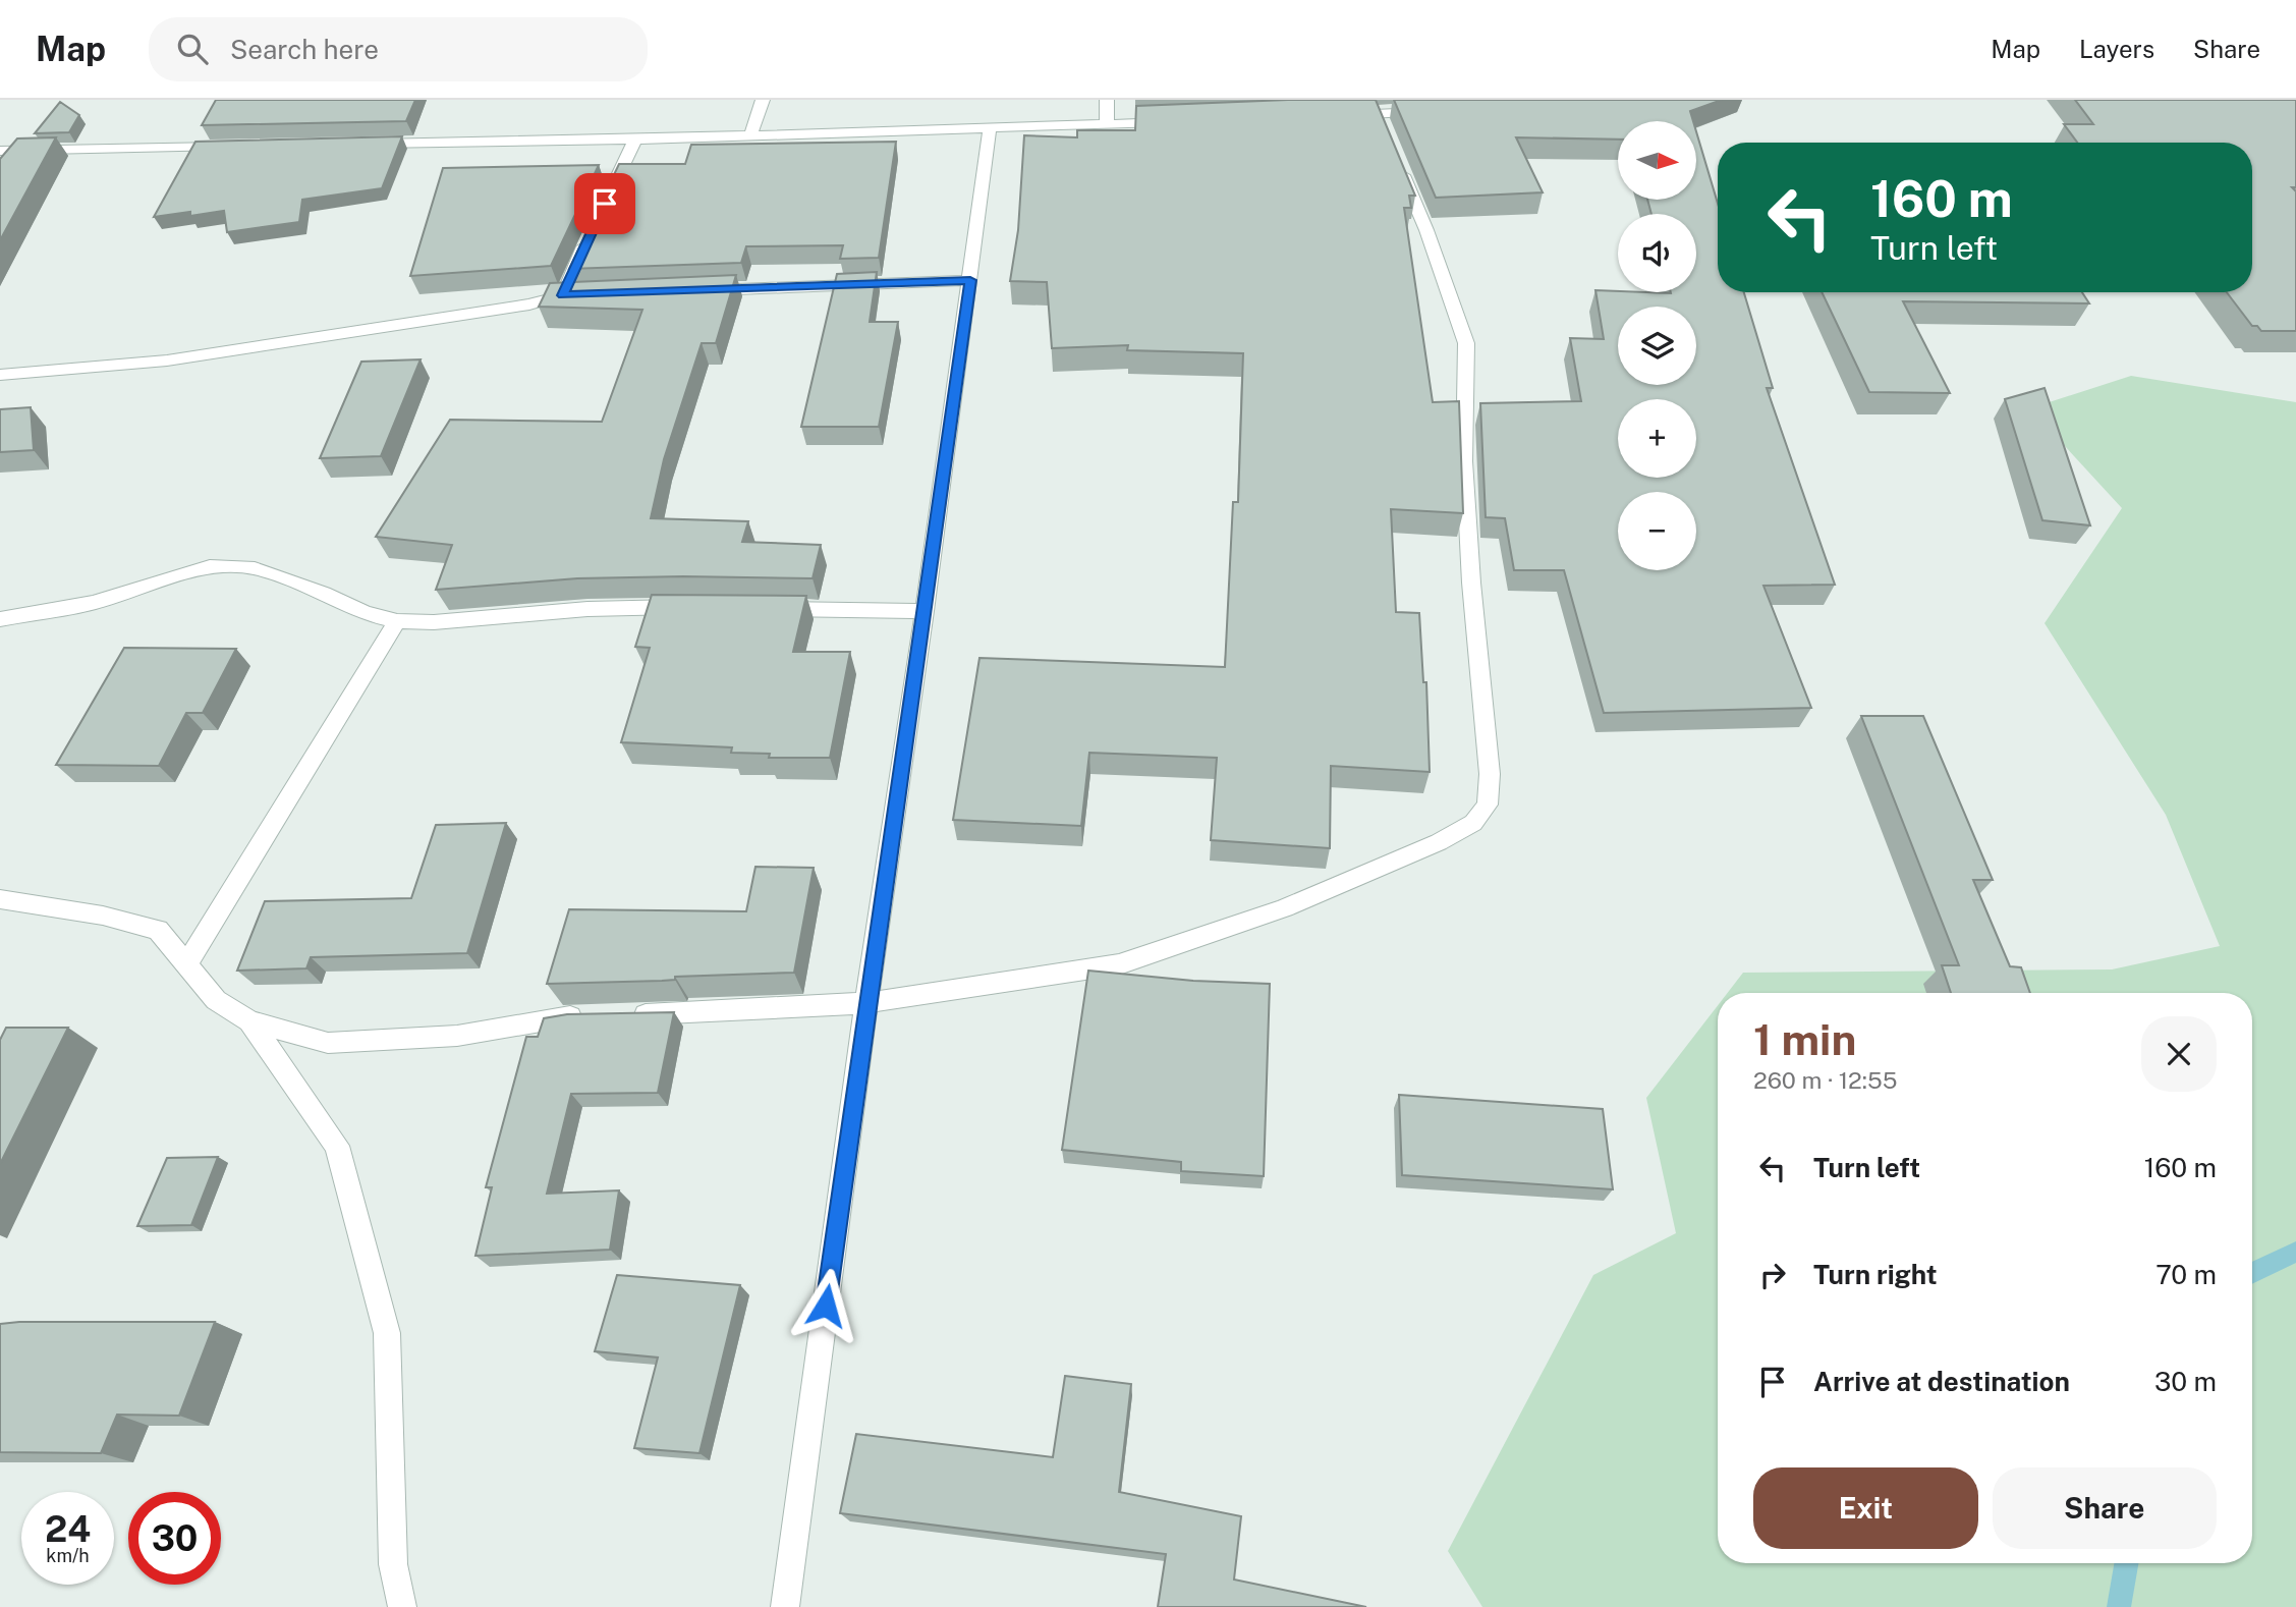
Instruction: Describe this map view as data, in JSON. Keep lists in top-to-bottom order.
{
  "north": "right",
  "page": {
    "header": "Map",
    "search": "Search here",
    "nav": ["Map", "Layers", "Share"],
    "map_buttons": ["+", "−"],
    "turn": ["160 m", "Turn left"],
    "heading": ["1 min", "260 m · 12:55"],
    "list": [
      {
        "name": "Turn left",
        "value": "160 m"
      },
      {
        "name": "Turn right",
        "value": "70 m"
      },
      {
        "name": "Arrive at destination",
        "value": "30 m"
      }
    ],
    "buttons": ["Exit", "Share"],
    "speed": "24 km/h",
    "limit": "30"
  }
}
